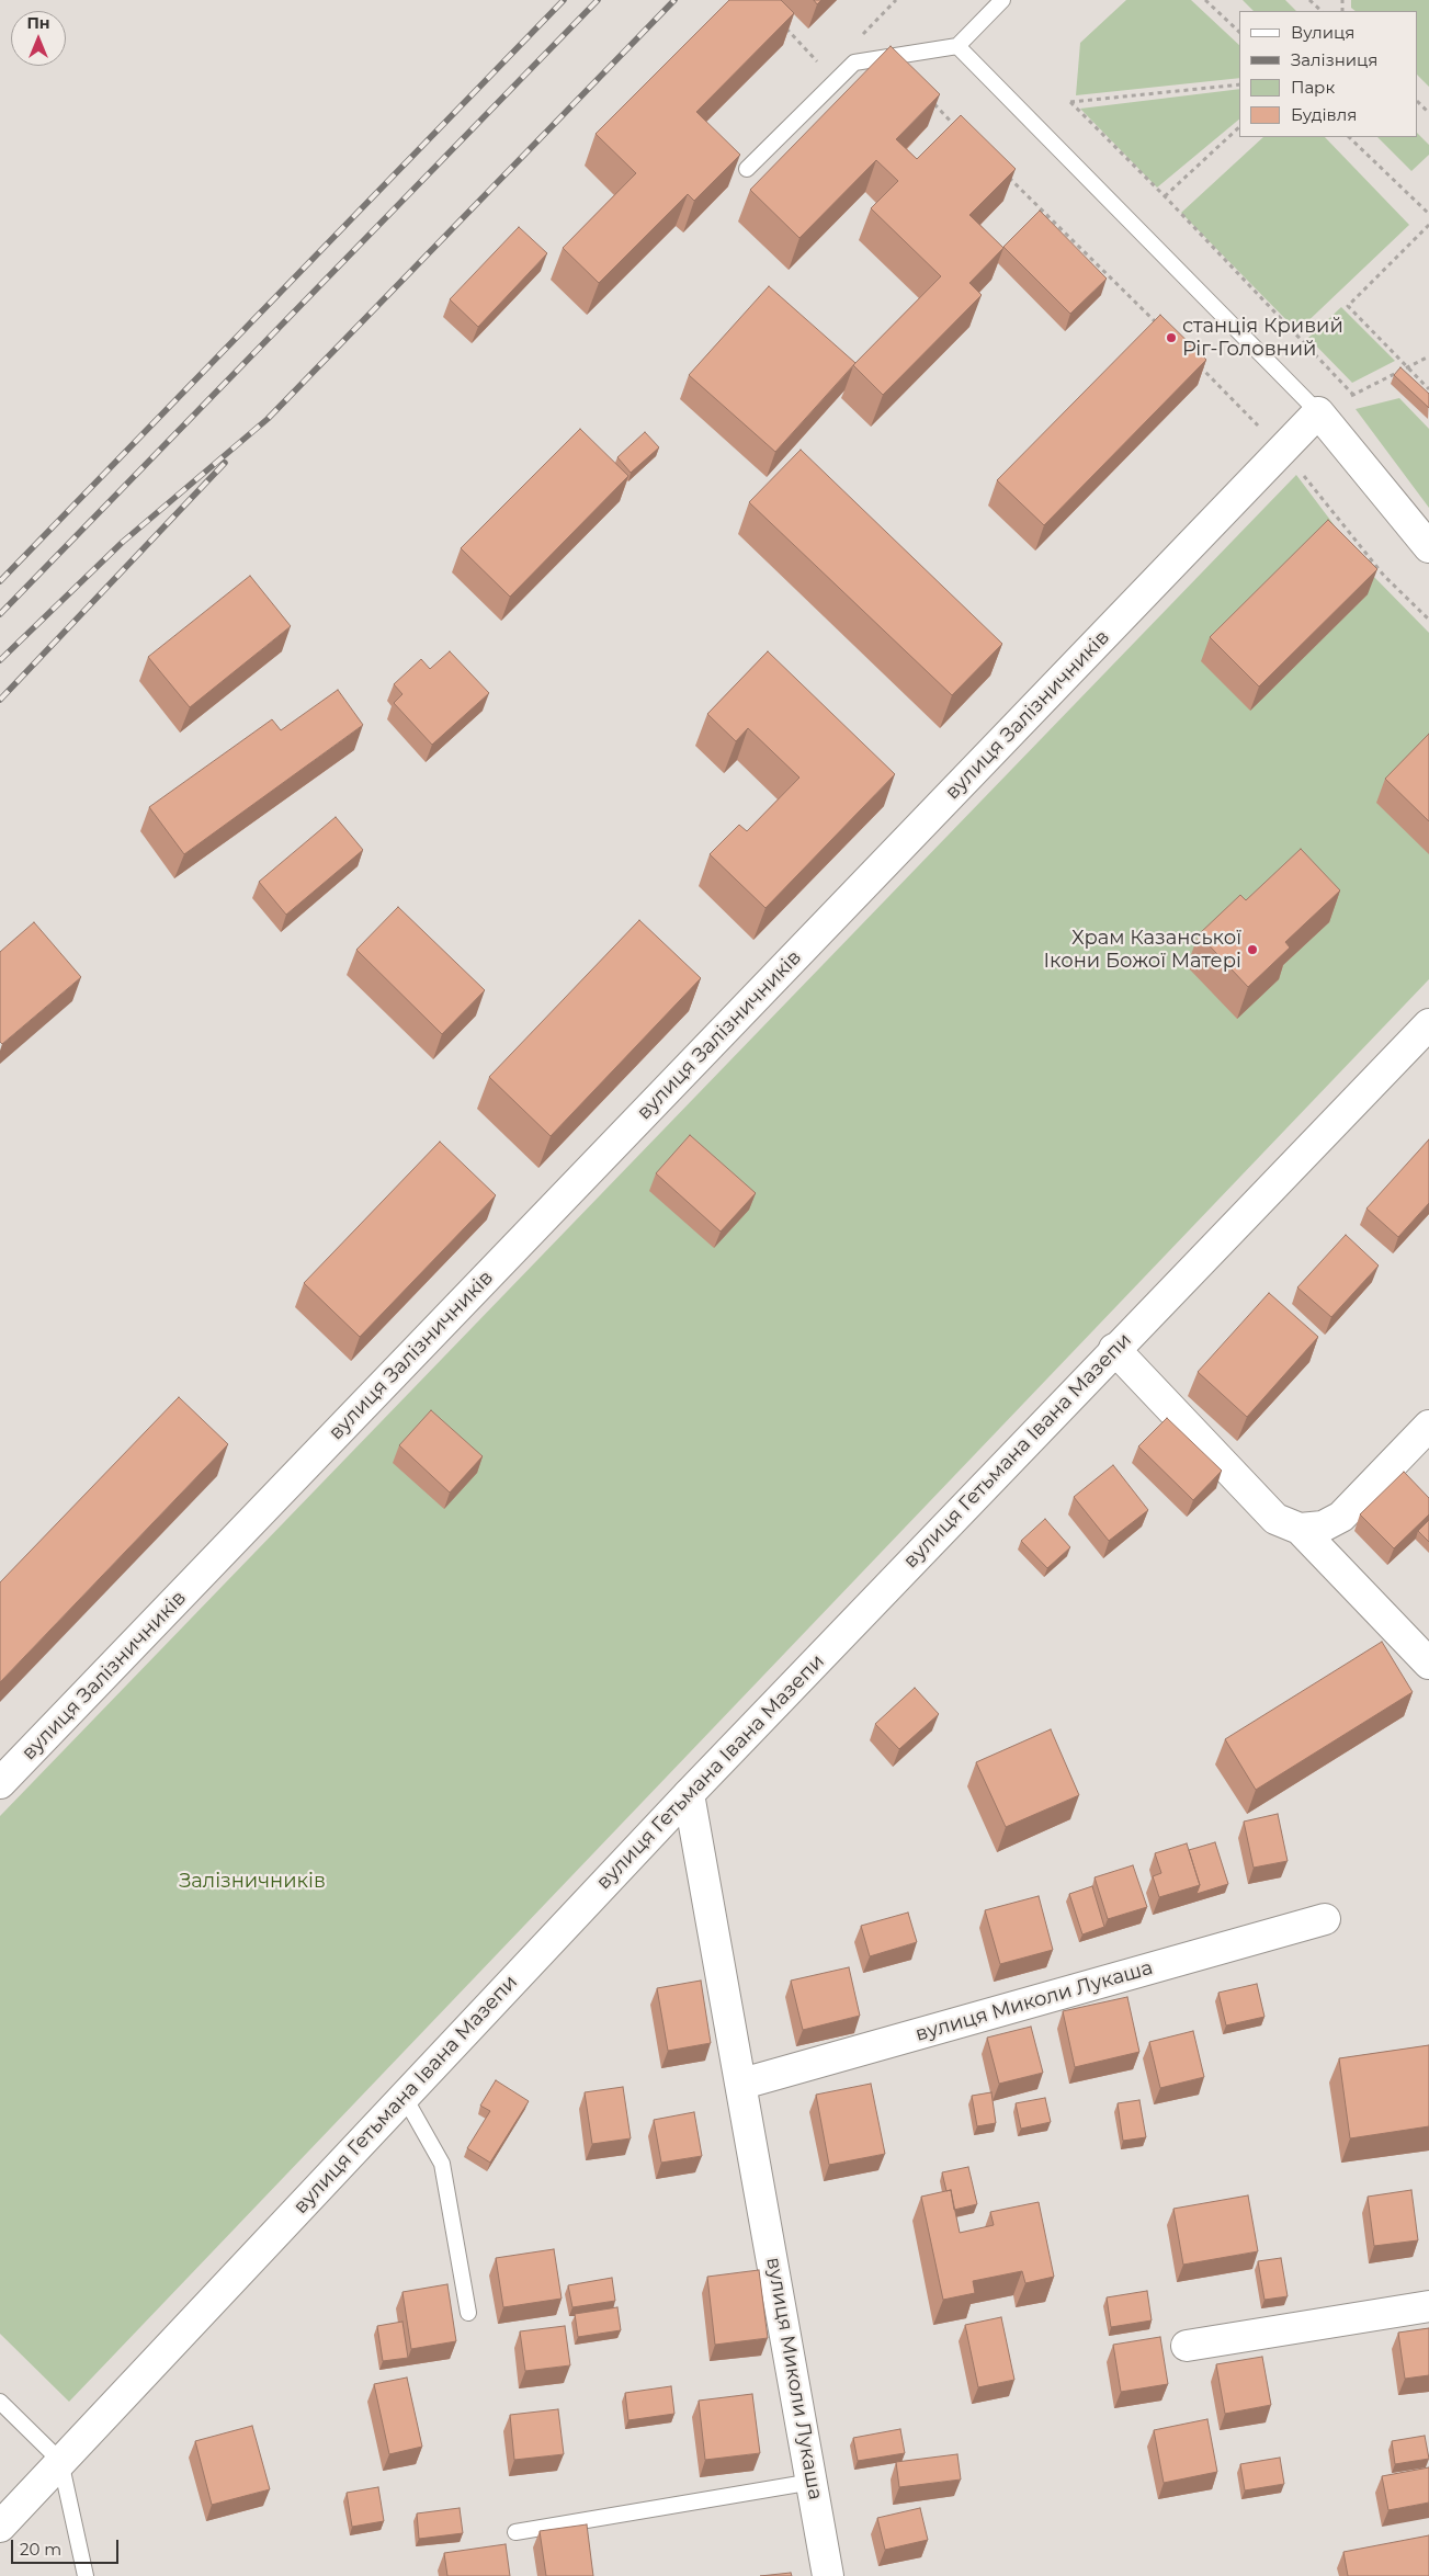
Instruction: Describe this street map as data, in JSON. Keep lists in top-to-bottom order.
{
  "streets": {
    "street": ["вулиця Залізничників", "вулиця Гетьмана Івана Мазепи", "вулиця Миколи Лукаша"]
  },
  "crossings": [
    ["вулиця Гетьмана Івана Мазепи", "вулиця Миколи Лукаша"]
  ],
  "parks": ["Залізничників"],
  "places": ["станція Кривий Ріг-Головний", "Храм Казанської Ікони Божої Матері"],
  "legend": [
    "Вулиця",
    "Залізниця",
    "Парк",
    "Будівля"
  ],
  "scale_bar": "20 m",
  "north": "top"
}
